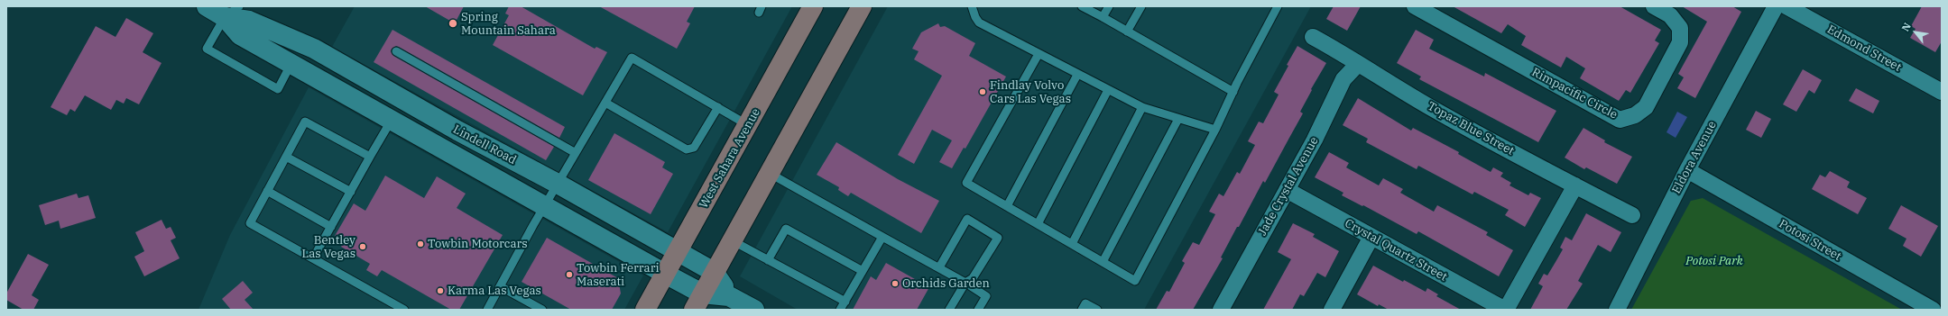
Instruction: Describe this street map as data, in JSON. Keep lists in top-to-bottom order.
{
  "streets": {
    "main road": ["West Sahara Avenue"],
    "street": [
      "Edmond Street",
      "Rimpacific Circle",
      "Topaz Blue Street",
      "Lindell Road",
      "Eldora Avenue",
      "Jade Crystal Avenue",
      "Potosi Street",
      "Crystal Quartz Street"
    ]
  },
  "crossings": [
    ["Topaz Blue Street", "Jade Crystal Avenue"],
    ["Lindell Road", "West Sahara Avenue"],
    ["Eldora Avenue", "Potosi Street"],
    ["Jade Crystal Avenue", "Crystal Quartz Street"]
  ],
  "parks": ["Potosi Park"],
  "places": [
    "Spring Mountain Sahara",
    "Findlay Volvo Cars Las Vegas",
    "Towbin Motorcars",
    "Bentley Las Vegas",
    "Towbin Ferrari Maserati",
    "Orchids Garden",
    "Karma Las Vegas"
  ],
  "north": "top left"
}
